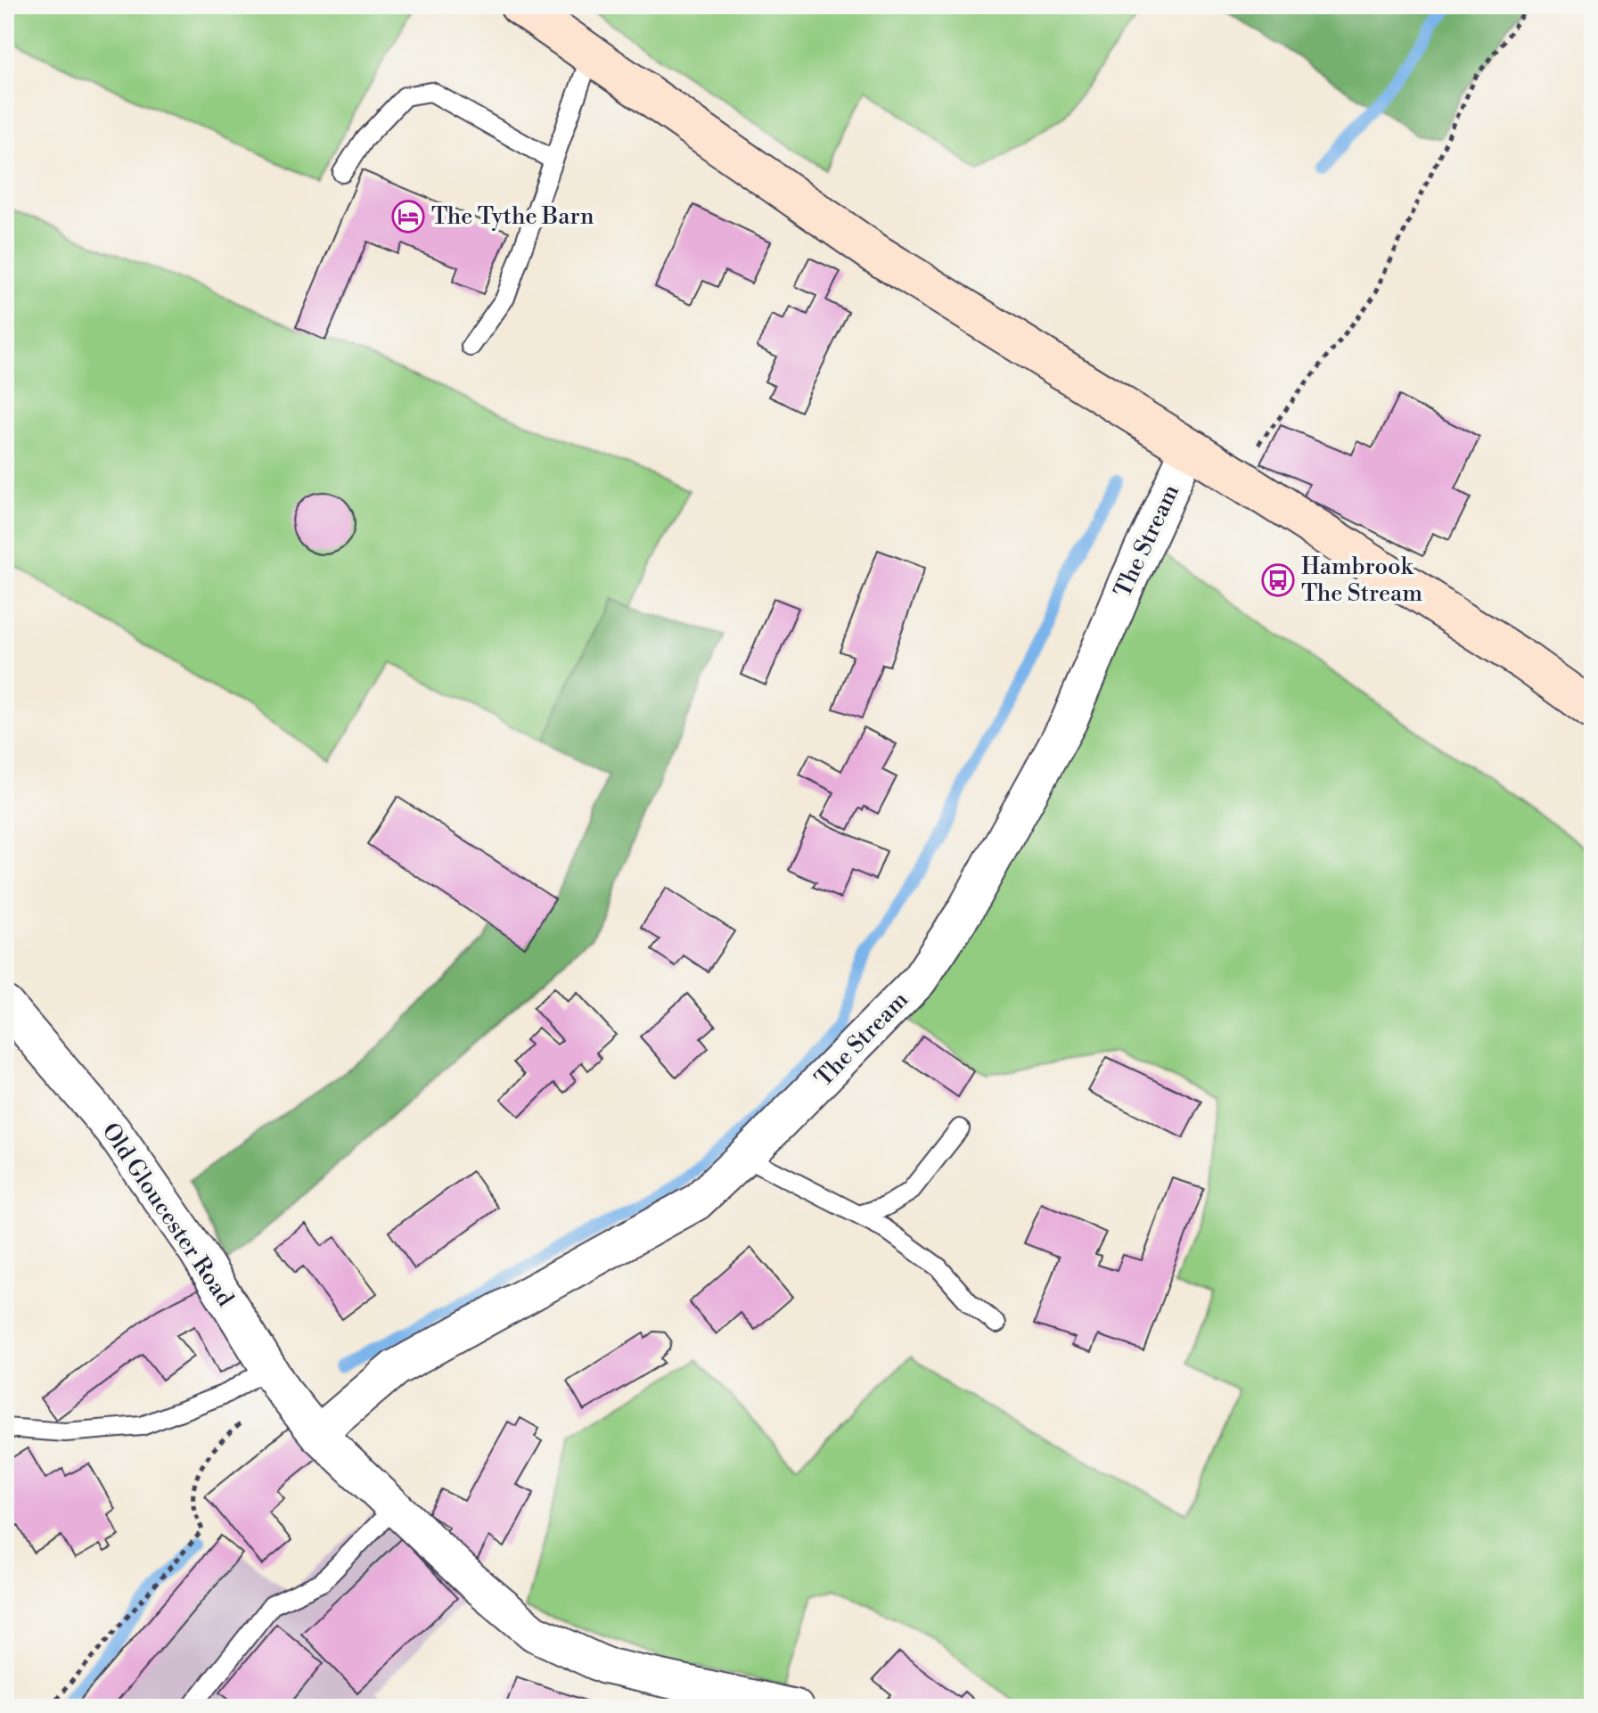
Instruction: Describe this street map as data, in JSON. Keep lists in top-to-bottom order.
{
  "streets": {
    "street": ["The Stream", "Old Gloucester Road"]
  },
  "crossings": [
    ["The Stream", "Old Gloucester Road"]
  ],
  "places": {
    "hotel": ["The Tythe Barn"],
    "bus stop": ["Hambrook The Stream"]
  }
}
